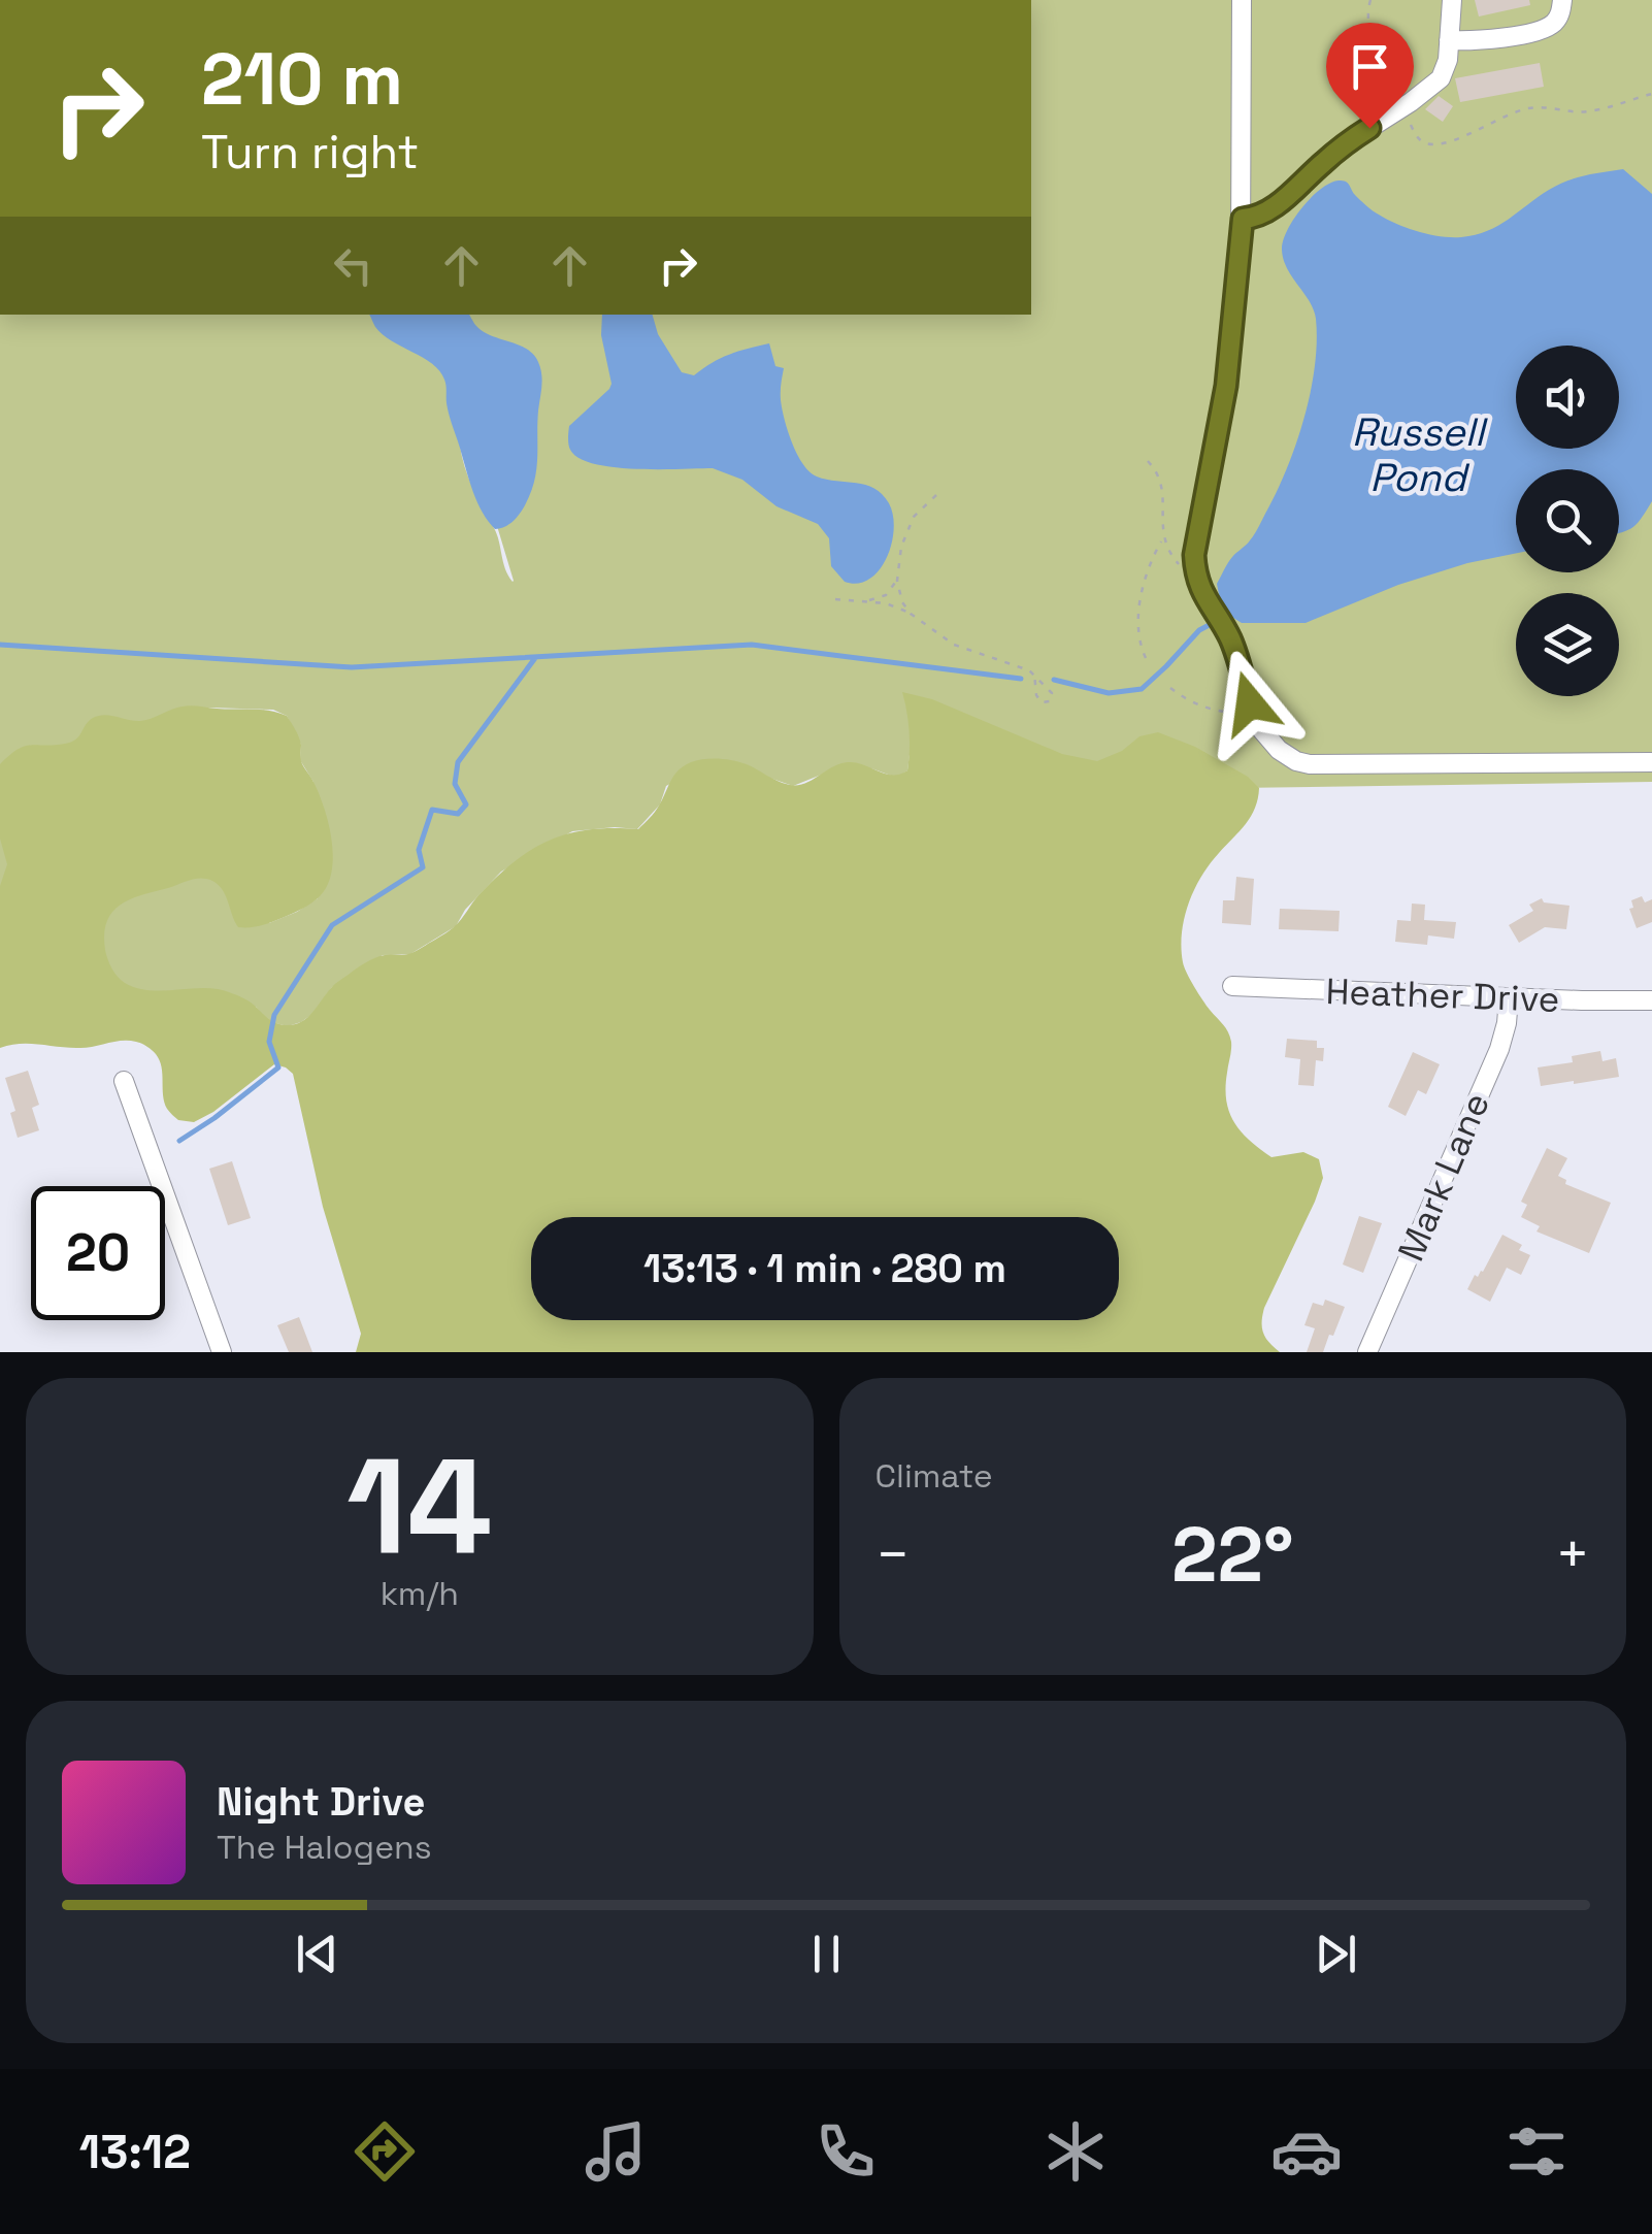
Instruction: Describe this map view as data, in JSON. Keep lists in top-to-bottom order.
{
  "streets": {
    "street": ["Heather Drive", "Mark Lane"]
  },
  "crossings": [
    ["Heather Drive", "Mark Lane"]
  ],
  "water": ["Russell Pond"],
  "page": {
    "turn": ["210 m", "Turn right"],
    "limit": "20",
    "trip": "13:13 · 1 min · 280 m",
    "tile": [
      ["14", "km/h"],
      "Climate"
    ],
    "heat": ["−", "22°", "+"],
    "song": ["Night Drive", "The Halogens"],
    "tabs": "13:12"
  }
}
